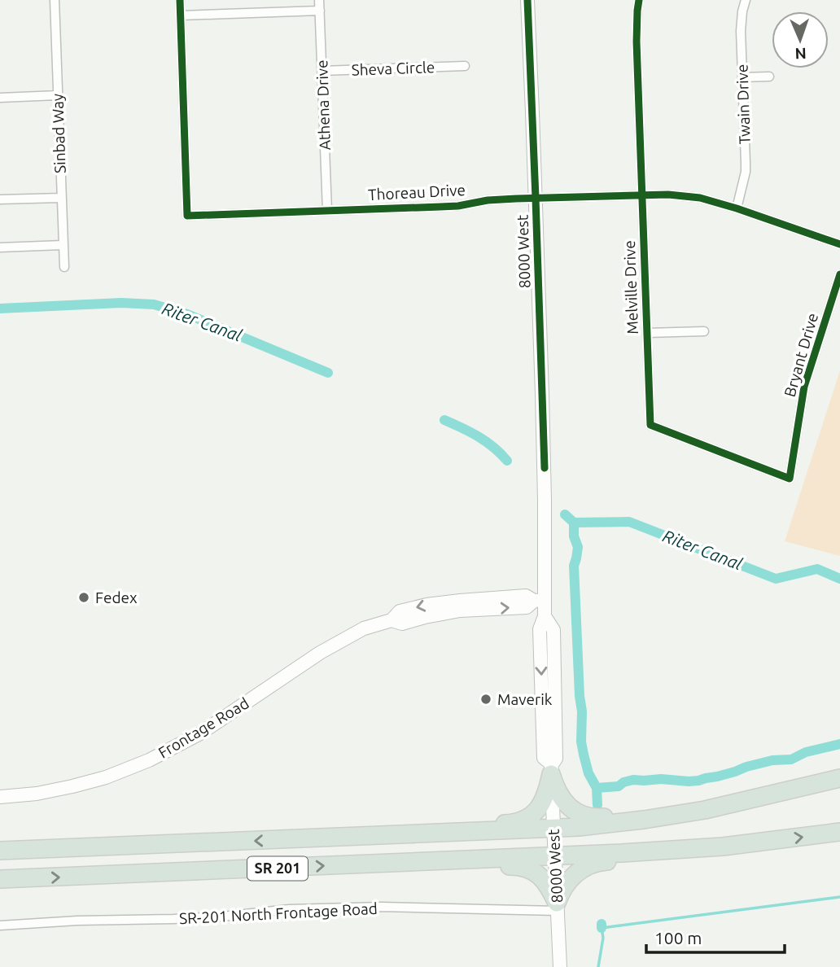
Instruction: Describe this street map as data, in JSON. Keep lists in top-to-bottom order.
{
  "streets": {
    "highway": ["SR 201"],
    "street": [
      "Sheva Circle",
      "Twain Drive",
      "Athena Drive",
      "Sinbad Way",
      "Thoreau Drive",
      "8000 West",
      "Melville Drive",
      "Bryant Drive",
      "Frontage Road",
      "SR-201 North Frontage Road"
    ]
  },
  "crossings": [
    ["Sheva Circle", "Athena Drive"],
    ["Twain Drive", "Thoreau Drive"],
    ["Athena Drive", "Thoreau Drive"],
    ["Thoreau Drive", "8000 West"],
    ["Thoreau Drive", "Melville Drive"],
    ["8000 West", "Frontage Road"],
    ["8000 West", "SR 201"],
    ["8000 West", "SR-201 North Frontage Road"],
    ["Melville Drive", "Bryant Drive"]
  ],
  "water": ["Riter Canal"],
  "places": ["Fedex", "Maverik"],
  "scale_bar": "100 m",
  "north": "bottom"
}
